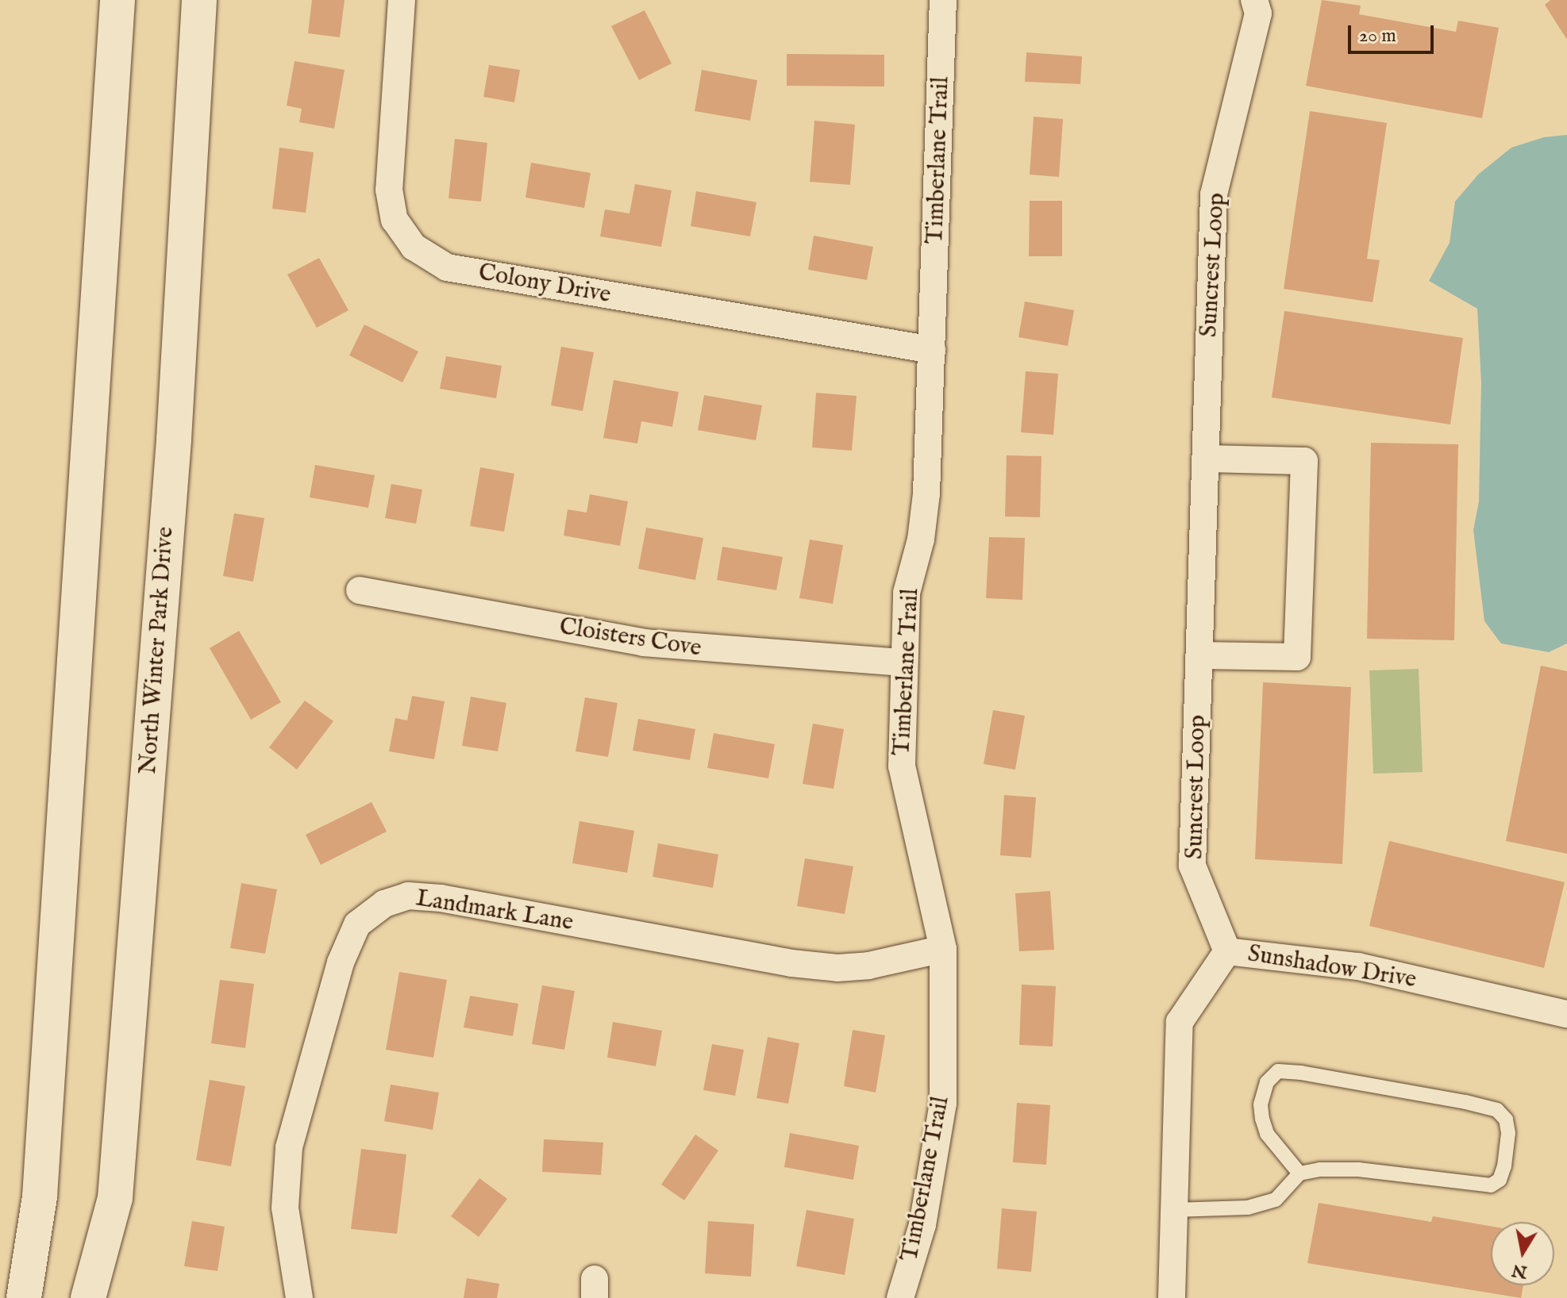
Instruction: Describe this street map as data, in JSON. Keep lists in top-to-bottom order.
{
  "streets": {
    "street": [
      "Timberlane Trail",
      "Suncrest Loop",
      "Colony Drive",
      "Cloisters Cove",
      "North Winter Park Drive",
      "Landmark Lane",
      "Sunshadow Drive"
    ]
  },
  "crossings": [
    ["Timberlane Trail", "Colony Drive"],
    ["Timberlane Trail", "Cloisters Cove"],
    ["Timberlane Trail", "Landmark Lane"],
    ["Suncrest Loop", "Sunshadow Drive"]
  ],
  "scale_bar": "20 m",
  "north": "bottom"
}
